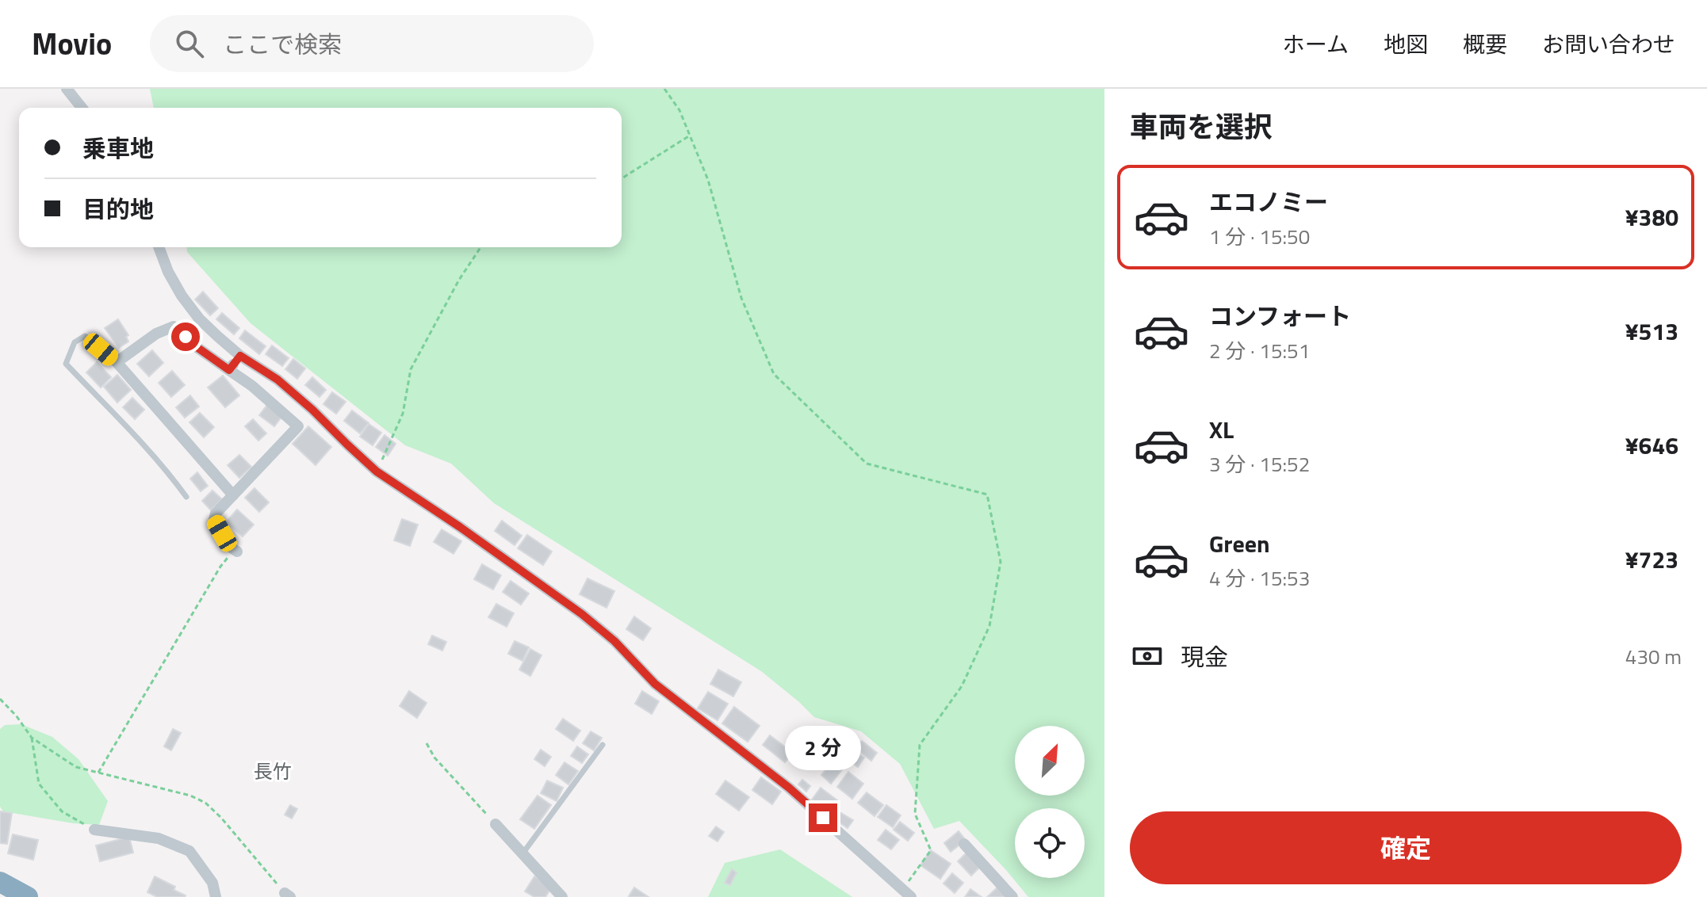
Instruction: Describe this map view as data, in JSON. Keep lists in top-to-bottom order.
{
  "districts": ["長竹"],
  "north": "top right",
  "page": {
    "header": "Movio",
    "search": "ここで検索",
    "nav": [
      "ホーム",
      "地図",
      "概要",
      "お問い合わせ"
    ],
    "heading": "車両を選択",
    "banner": ["乗車地", "目的地"],
    "list": [
      {
        "name": "エコノミー",
        "note": "1 分 · 15:50",
        "value": "¥380"
      },
      {
        "name": "コンフォート",
        "note": "2 分 · 15:51",
        "value": "¥513"
      },
      {
        "name": "XL",
        "note": "3 分 · 15:52",
        "value": "¥646"
      },
      {
        "name": "Green",
        "note": "4 分 · 15:53",
        "value": "¥723"
      }
    ],
    "pay": ["現金", "430 m"],
    "bubble": "2 分",
    "buttons": "確定"
  }
}
